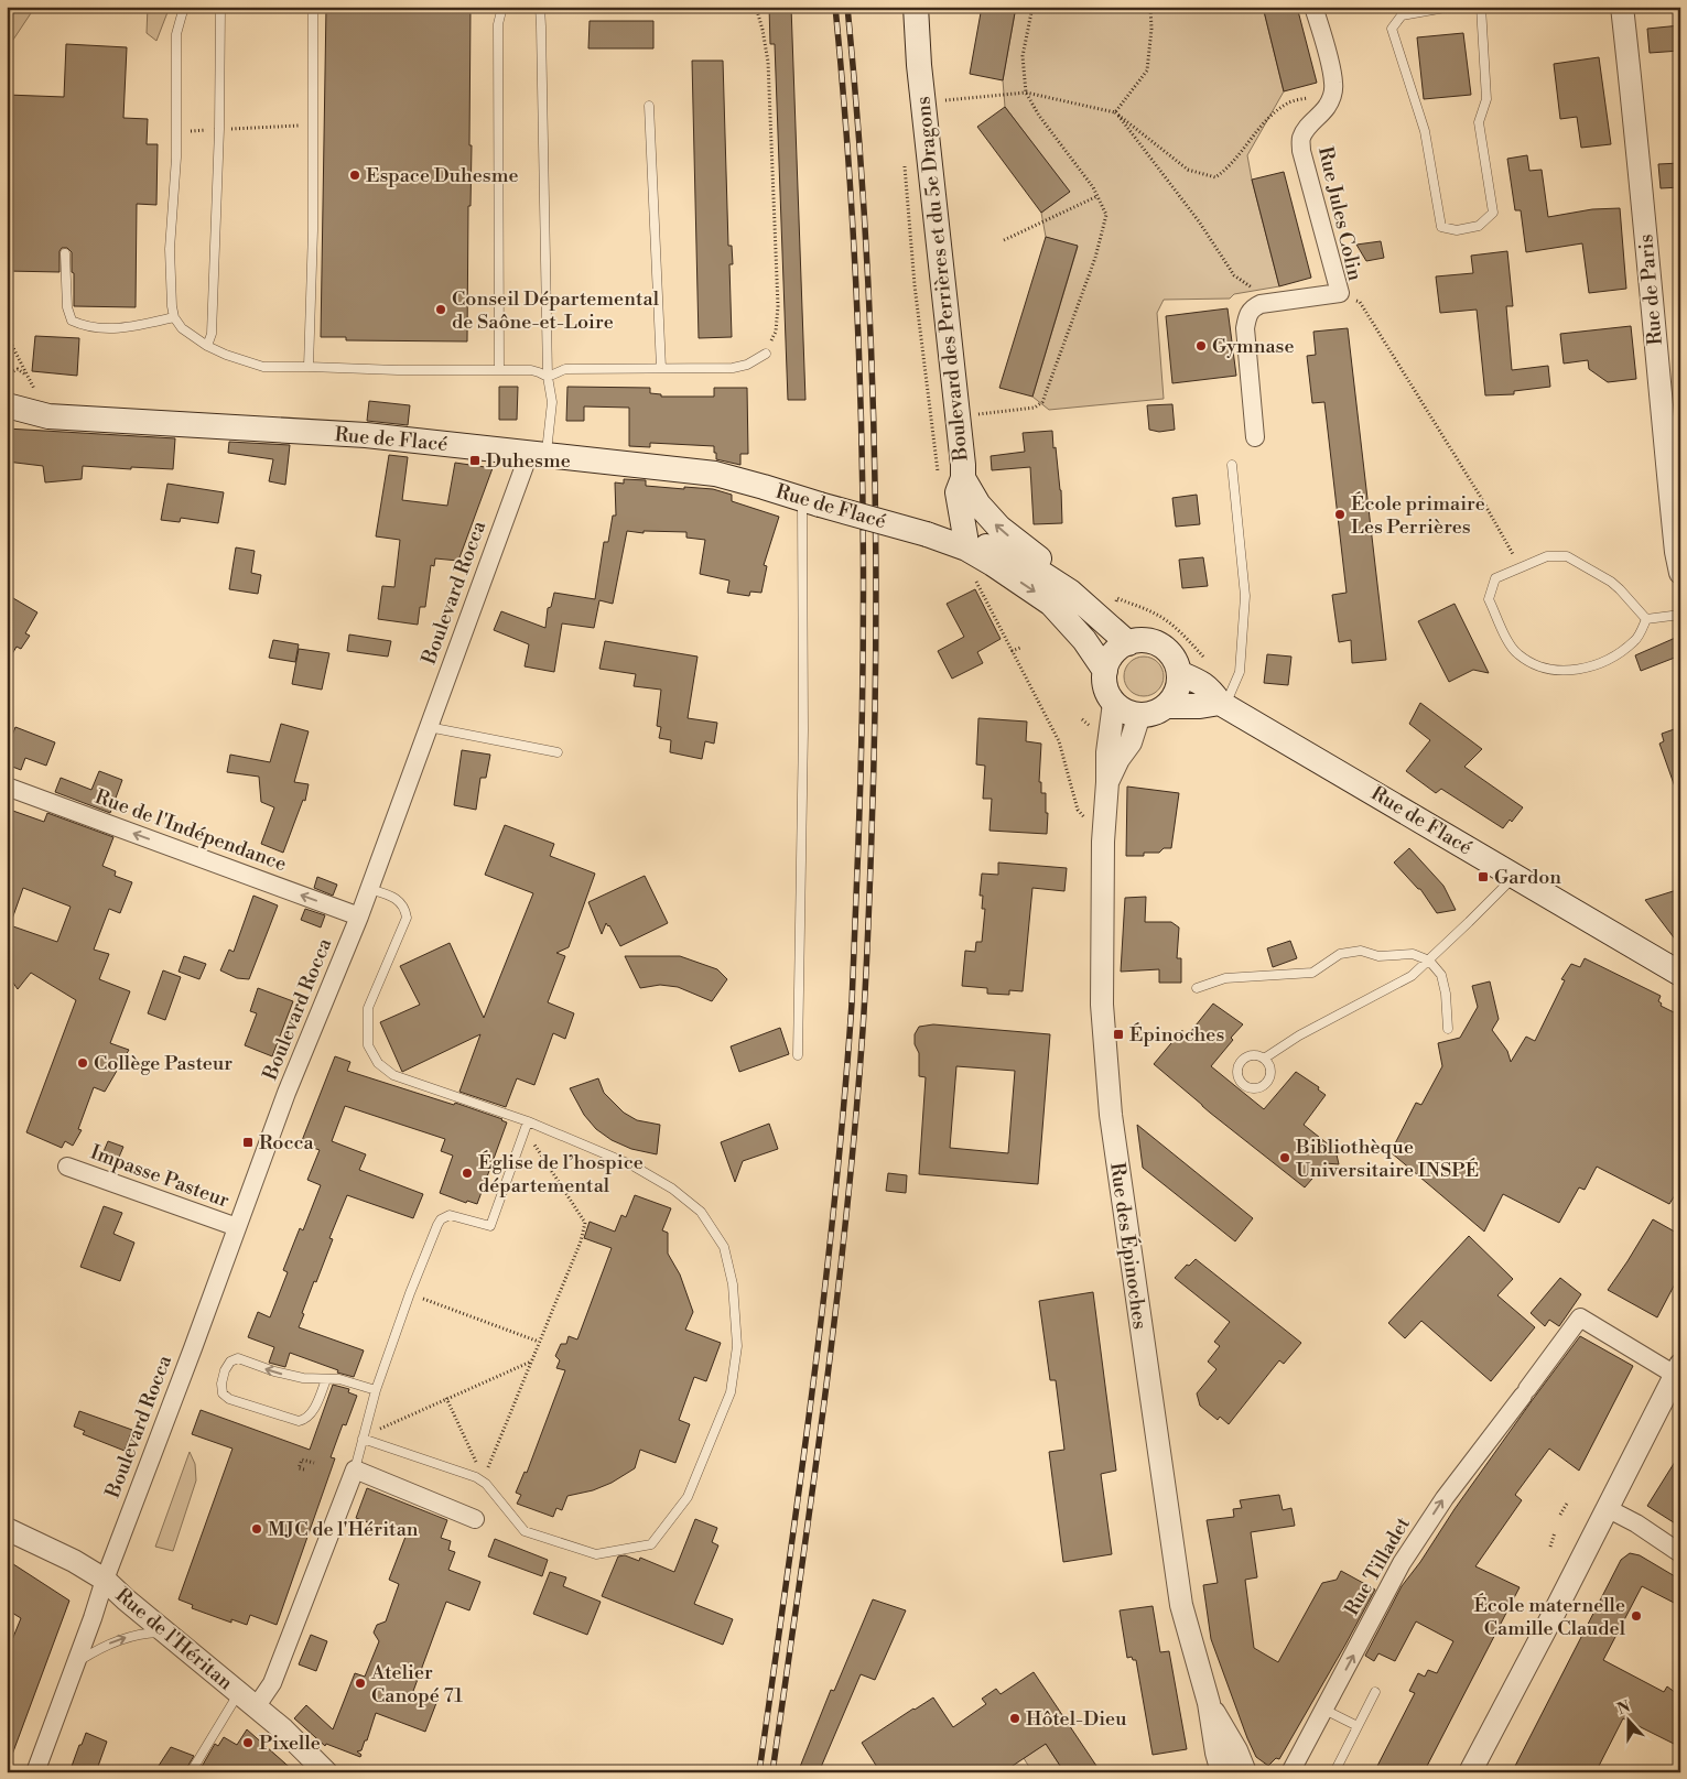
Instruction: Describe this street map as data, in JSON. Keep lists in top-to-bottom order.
{
  "streets": {
    "main road": ["Boulevard des Perrières et du 5e Dragons", "Rue de Flacé"],
    "street": [
      "Rue Jules Colin",
      "Rue de Paris",
      "Boulevard Rocca",
      "Rue de l'Indépendance",
      "Impasse Pasteur",
      "Rue des Épinoches",
      "Rue Tilladet",
      "Rue de l'Héritan"
    ]
  },
  "crossings": [
    ["Boulevard des Perrières et du 5e Dragons", "Rue de Flacé"],
    ["Rue de Flacé", "Boulevard Rocca"],
    ["Rue de Flacé", "Rue des Épinoches"],
    ["Boulevard Rocca", "Rue de l'Indépendance"],
    ["Boulevard Rocca", "Impasse Pasteur"],
    ["Boulevard Rocca", "Rue de l'Héritan"]
  ],
  "one_way": ["Rue de l'Indépendance"],
  "places": {
    "other": [
      "Espace Duhesme",
      "Conseil Départemental de Saône-et-Loire",
      "Gymnase",
      "École primaire Les Perrières",
      "Collège Pasteur",
      "Bibliothèque Universitaire INSPÉ",
      "Église de l’hospice départemental",
      "MJC de l'Héritan",
      "École maternelle Camille Claudel",
      "Atelier Canopé 71",
      "Hôtel-Dieu",
      "Pixelle"
    ],
    "transit": [
      "Duhesme",
      "Gardon",
      "Épinoches",
      "Rocca"
    ]
  },
  "north": "top"
}
